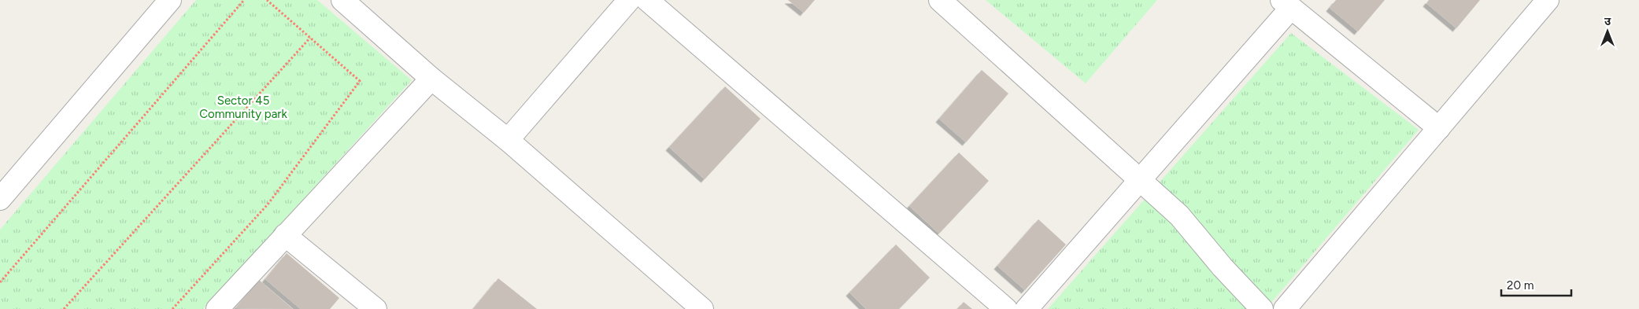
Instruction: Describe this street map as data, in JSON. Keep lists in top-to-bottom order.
{
  "parks": ["Sector 45 Community park"],
  "scale_bar": "20 m",
  "north": "top"
}
